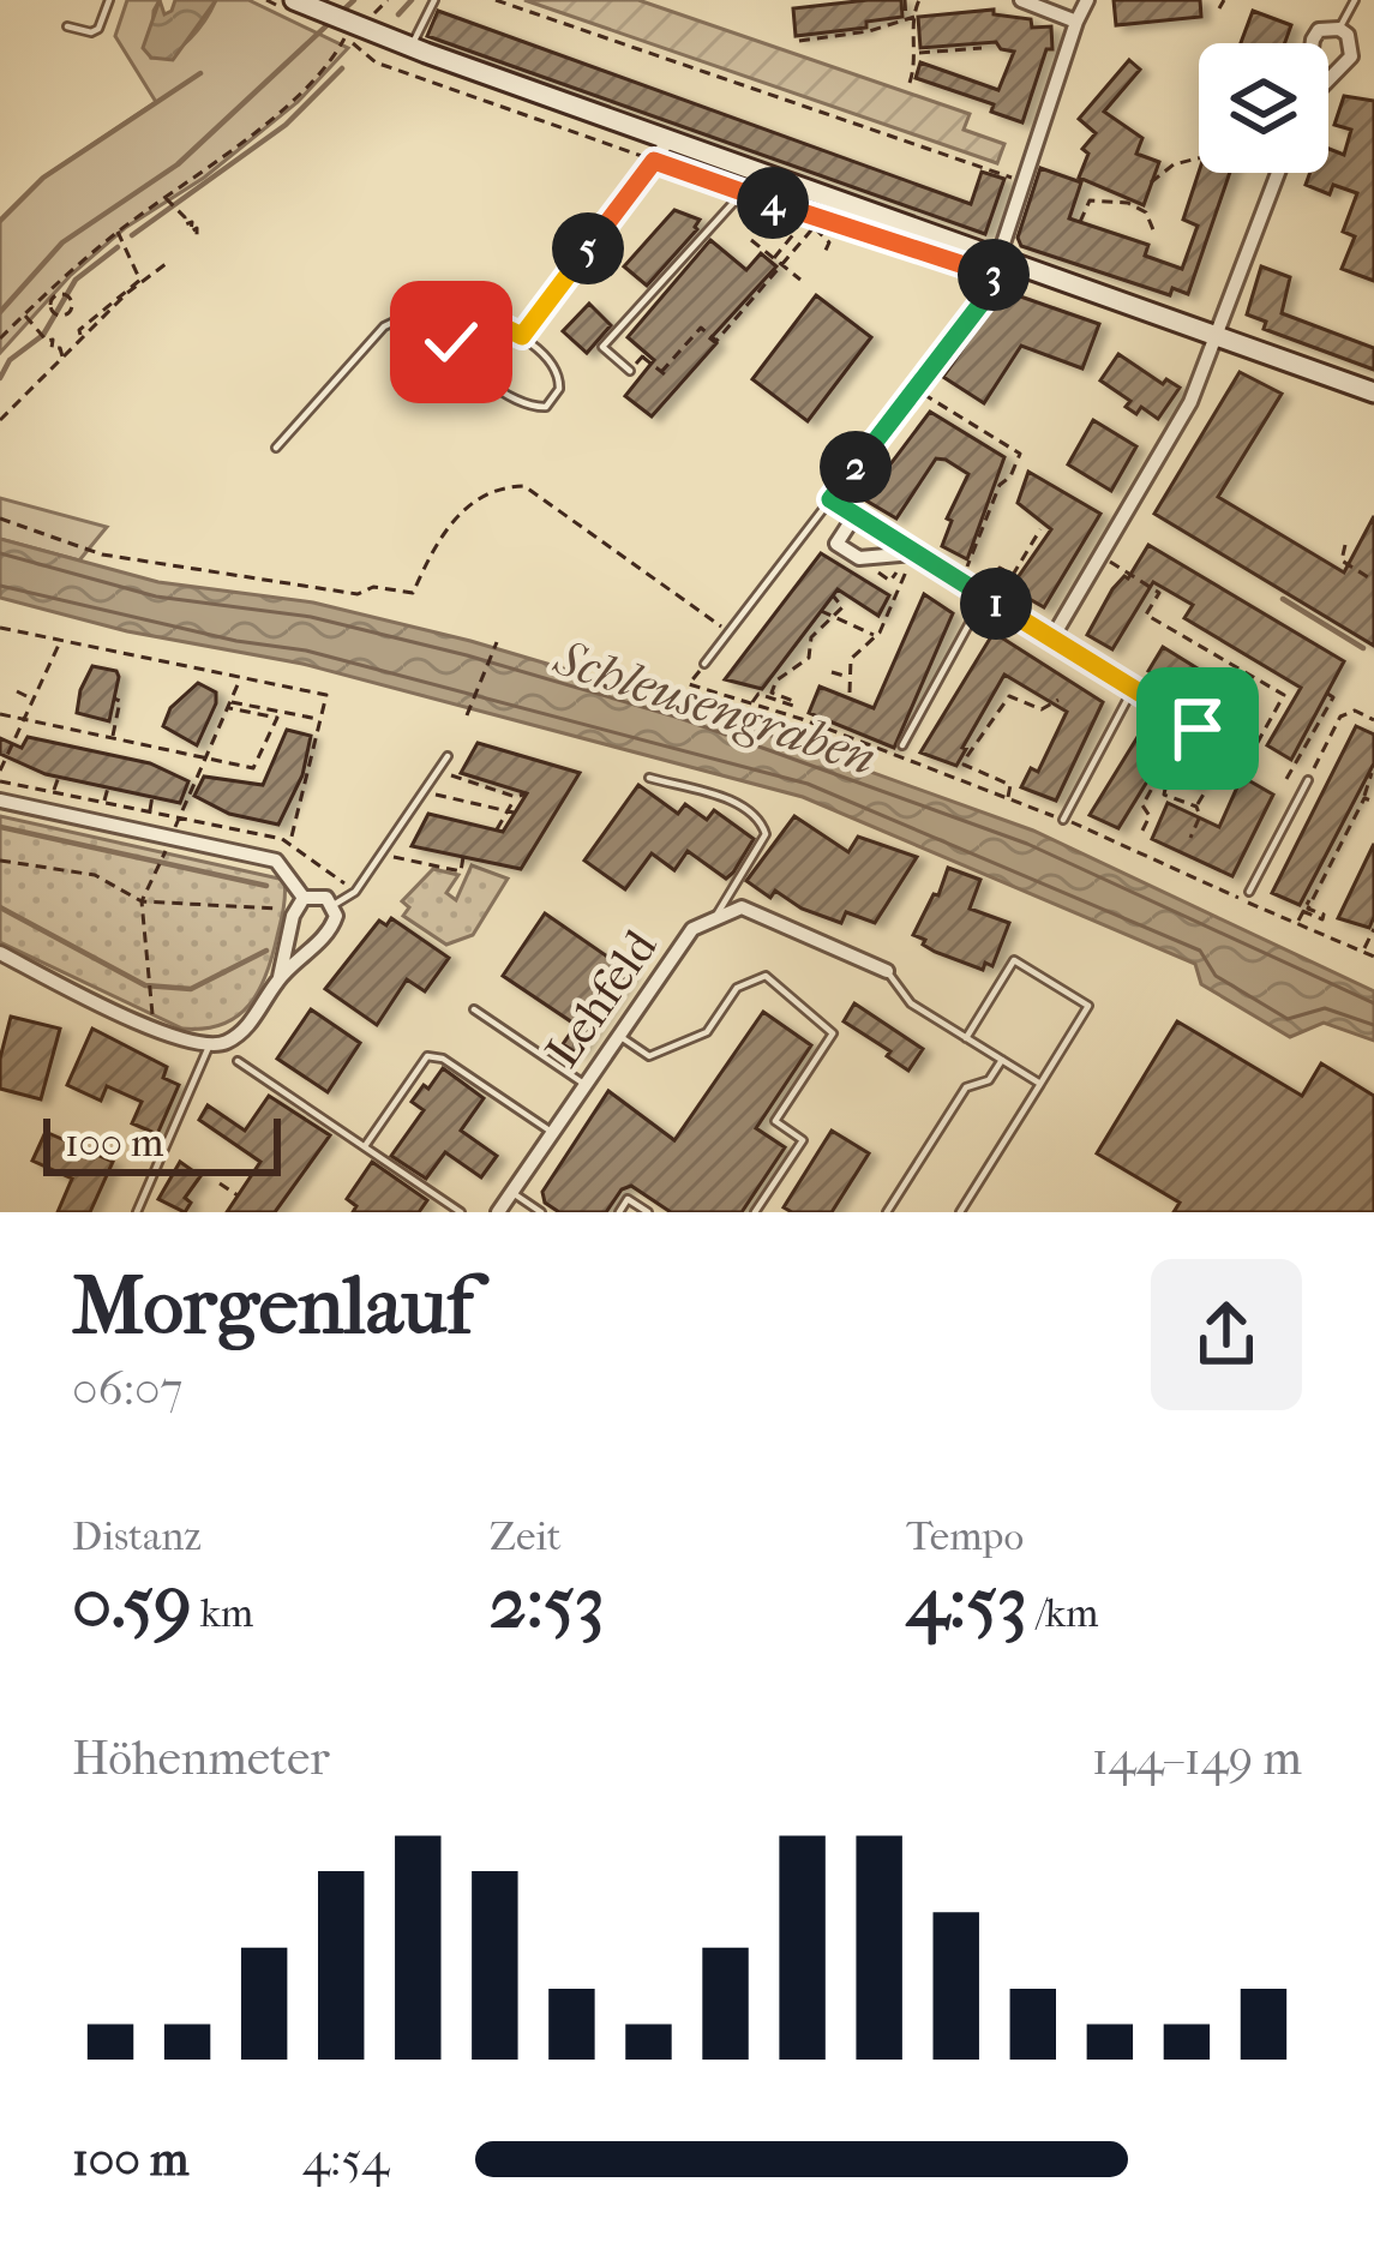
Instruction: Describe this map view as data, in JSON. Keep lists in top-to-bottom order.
{
  "streets": {
    "street": ["Lehfeld"]
  },
  "water": ["Schleusengraben"],
  "scale_bar": "100 m",
  "page": {
    "pins": [
      "4",
      "5",
      "3",
      "2",
      "1"
    ],
    "scale": "100 m",
    "heading": ["Morgenlauf", "06:07"],
    "stats": [
      ["Distanz", "0.59 km"],
      ["Zeit", "2:53"],
      ["Tempo", "4:53 /km"]
    ],
    "chart": ["Höhenmeter", "144–149 m"],
    "list": [
      {
        "name": "100 m",
        "note": "4:54"
      }
    ]
  }
}
